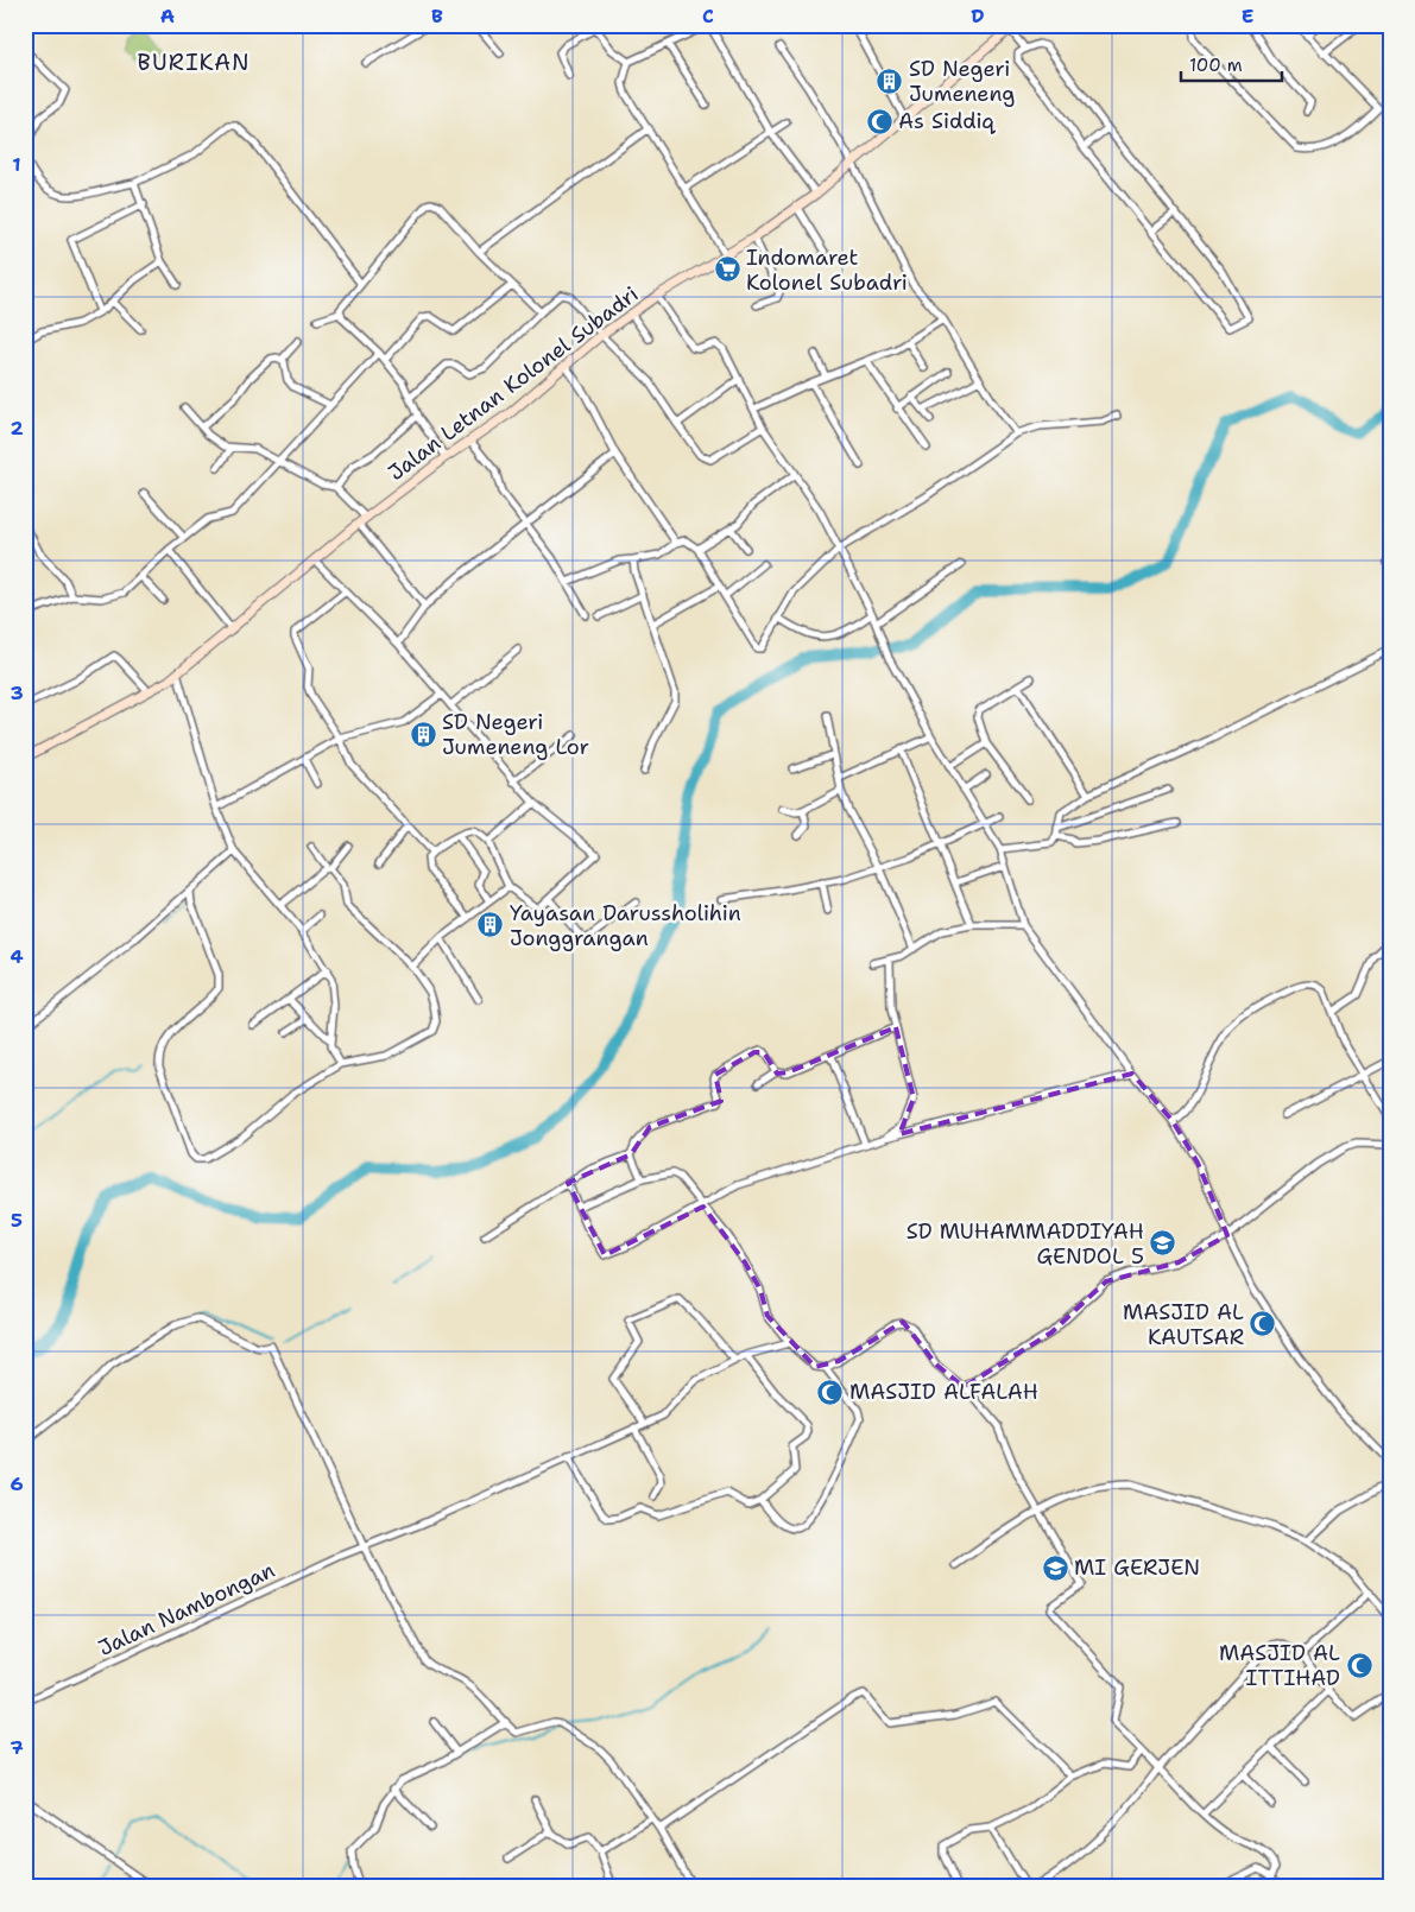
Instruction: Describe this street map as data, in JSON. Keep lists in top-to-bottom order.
{
  "streets": {
    "main road": ["Jalan Letnan Kolonel Subadri"],
    "street": ["Jalan Nambongan"]
  },
  "districts": ["BURIKAN"],
  "places": {
    "building": ["SD Negeri Jumeneng", "SD Negeri Jumeneng Lor", "Yayasan Darussholihin Jonggrangan"],
    "mosque": [
      "As Siddiq",
      "MASJID AL KAUTSAR",
      "MASJID ALFALAH",
      "MASJID AL ITTIHAD"
    ],
    "supermarket": ["Indomaret Kolonel Subadri"],
    "school or university": ["SD MUHAMMADDIYAH GENDOL 5", "MI GERJEN"]
  },
  "scale_bar": "100 m",
  "grid": {
    "columns": [
      "A",
      "B",
      "C",
      "D",
      "E"
    ],
    "rows": [
      "1",
      "2",
      "3",
      "4",
      "5",
      "6",
      "7"
    ]
  }
}
